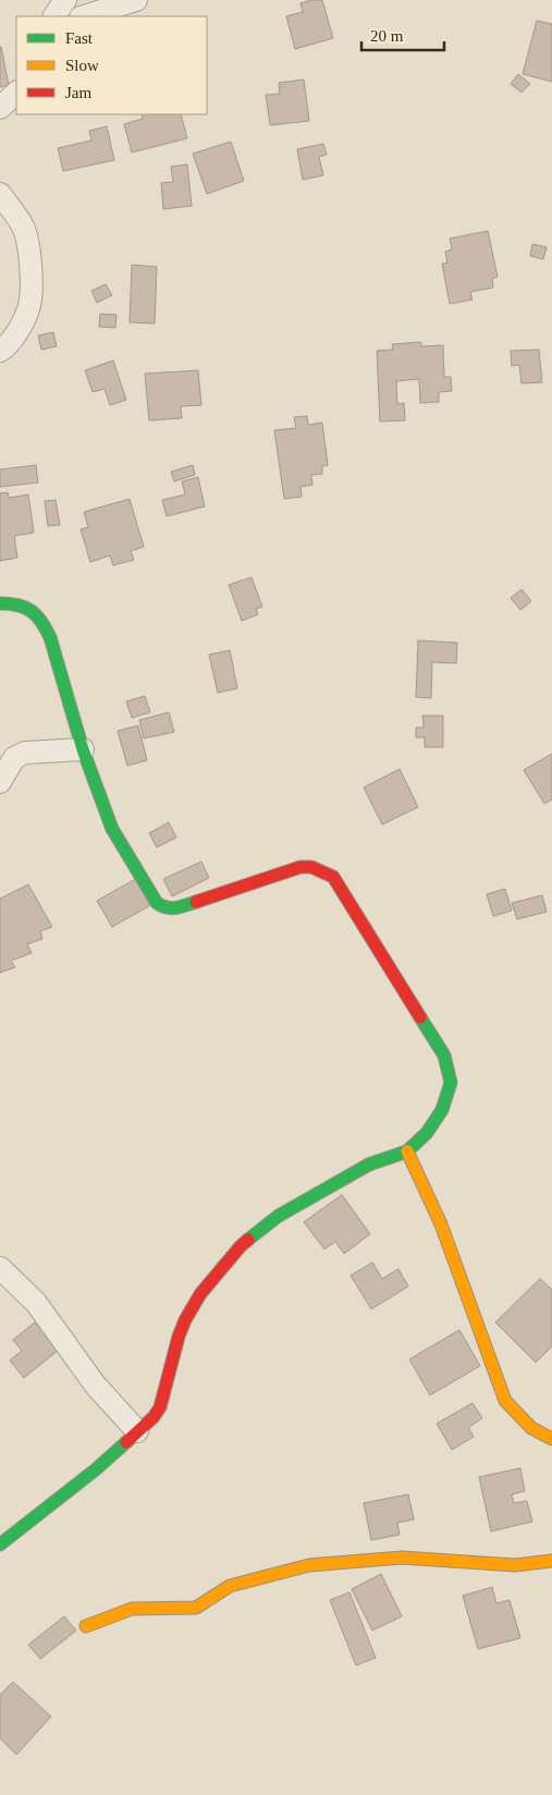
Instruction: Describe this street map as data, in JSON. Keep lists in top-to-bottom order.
{
  "legend": ["Fast", "Slow", "Jam"],
  "scale_bar": "20 m"
}
